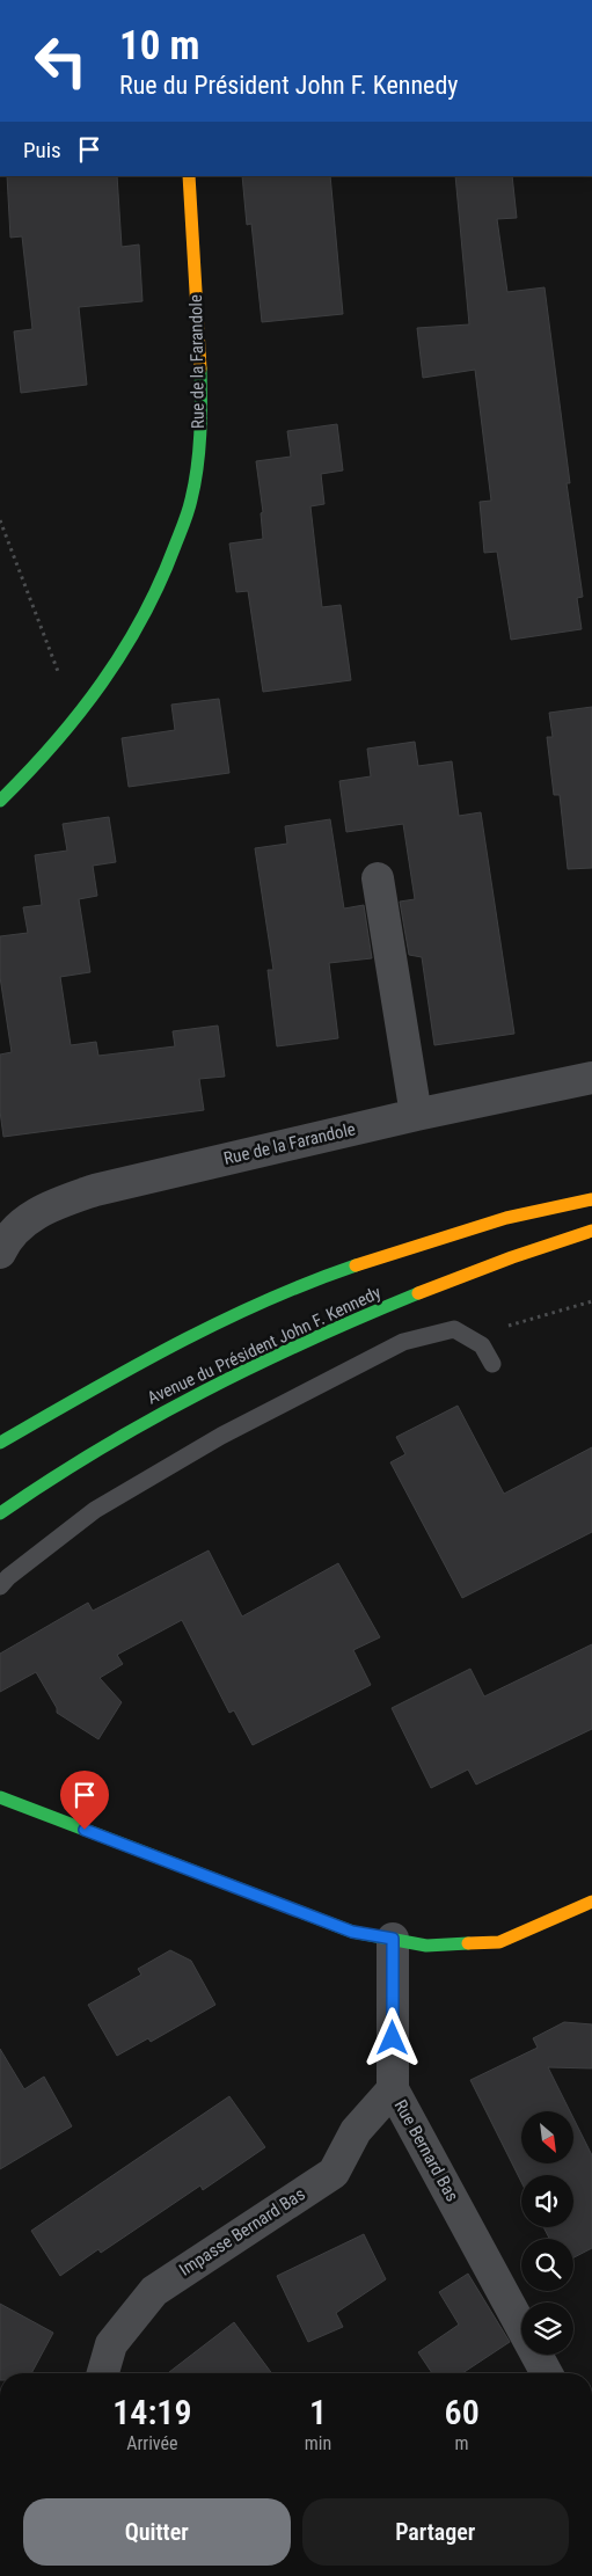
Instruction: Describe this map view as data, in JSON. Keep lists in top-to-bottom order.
{
  "streets": {
    "street": [
      "Rue de la Farandole",
      "Avenue du Président John F. Kennedy",
      "Rue Bernard Bas",
      "Impasse Bernard Bas"
    ]
  },
  "crossings": [
    ["Rue Bernard Bas", "Impasse Bernard Bas"]
  ],
  "north": "bottom right",
  "page": {
    "turn": ["10 m", "Rue du Président John F. Kennedy"],
    "then": "Puis",
    "eta": [
      "14:19",
      "Arrivée",
      "1",
      "min",
      "60",
      "m"
    ],
    "buttons": ["Quitter", "Partager"]
  }
}
